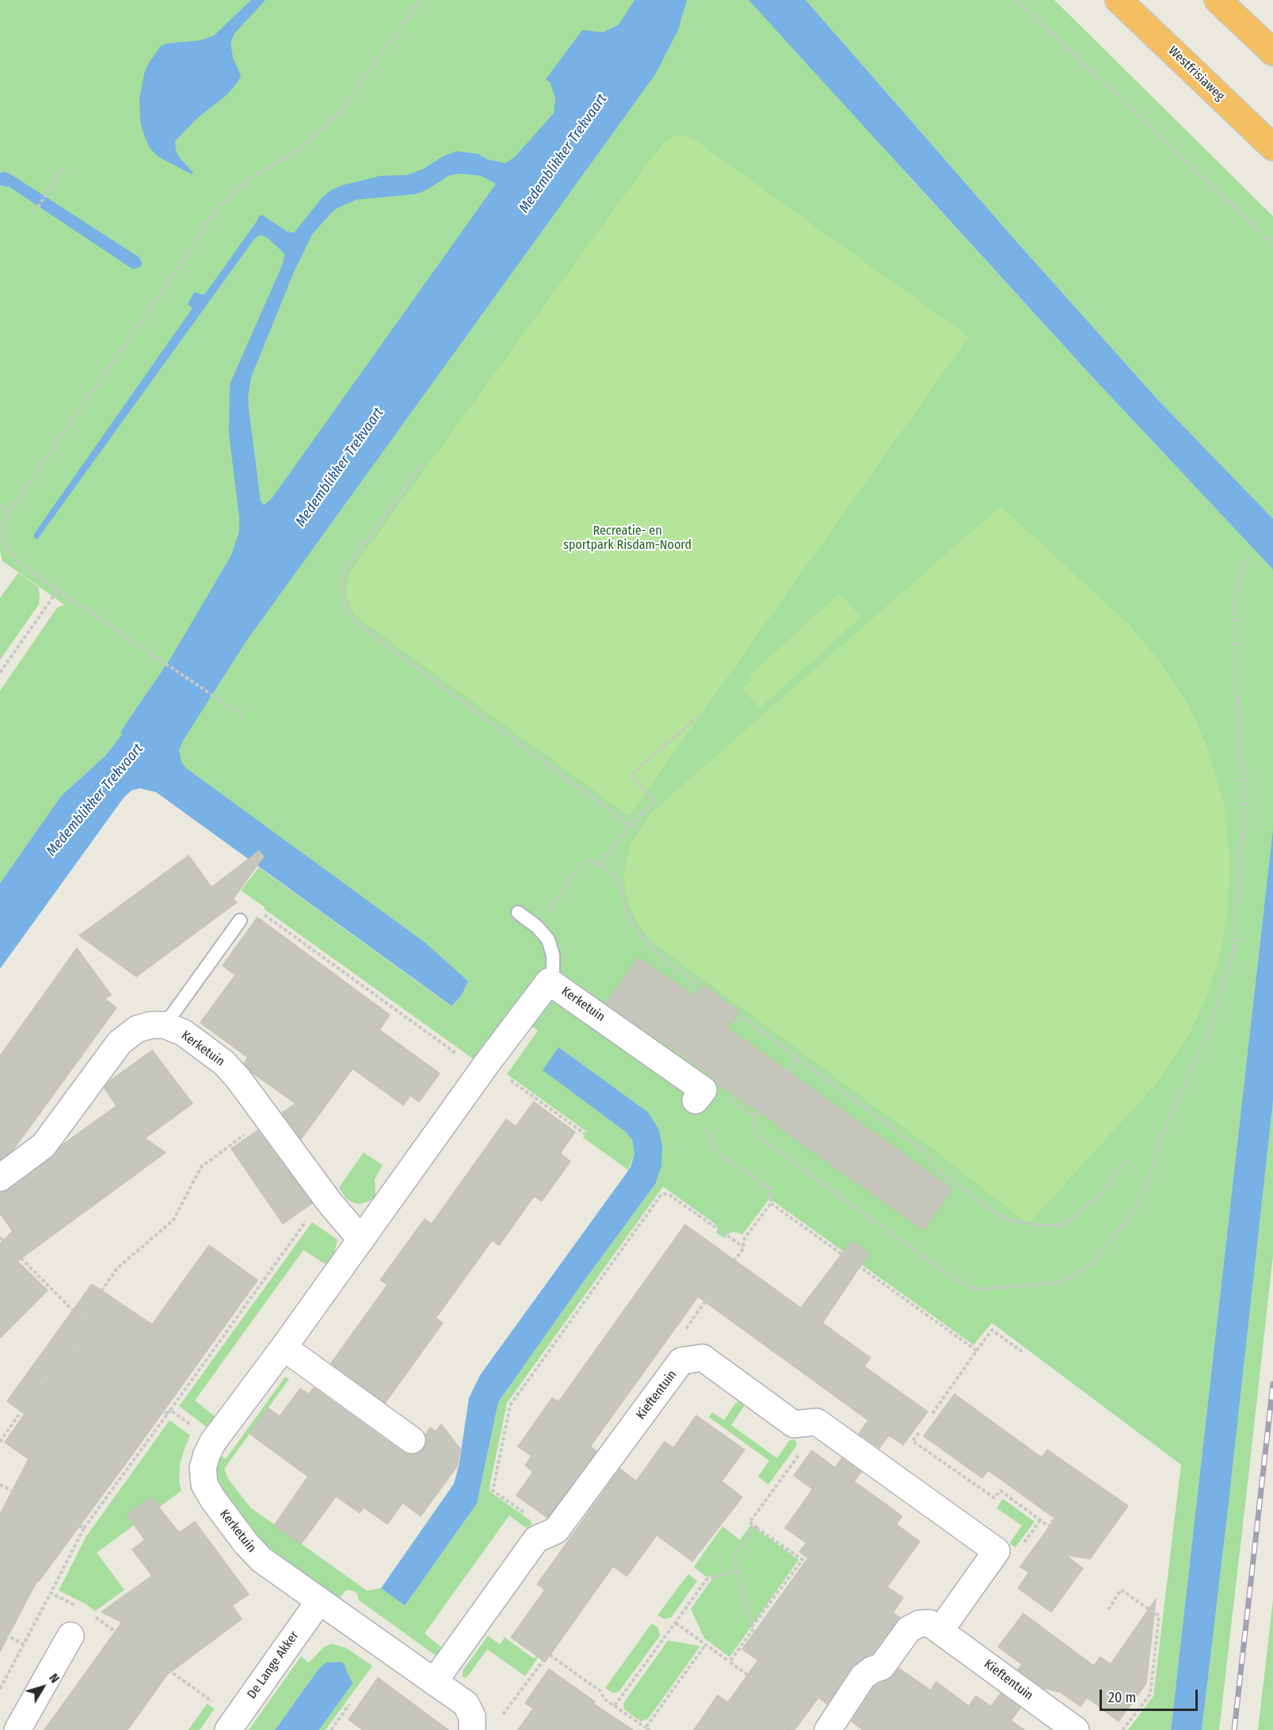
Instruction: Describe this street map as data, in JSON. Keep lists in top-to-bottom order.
{
  "streets": {
    "highway": ["Westfrisiaweg"],
    "street": ["Kerketuin", "Kieftentuin", "De Lange Akker"]
  },
  "crossings": [
    ["Kerketuin", "Kieftentuin"],
    ["Kerketuin", "De Lange Akker"]
  ],
  "water": ["Medemblikker Trekvaart"],
  "parks": ["Recreatie- en sportpark Risdam-Noord"],
  "scale_bar": "20 m",
  "north": "top right"
}
